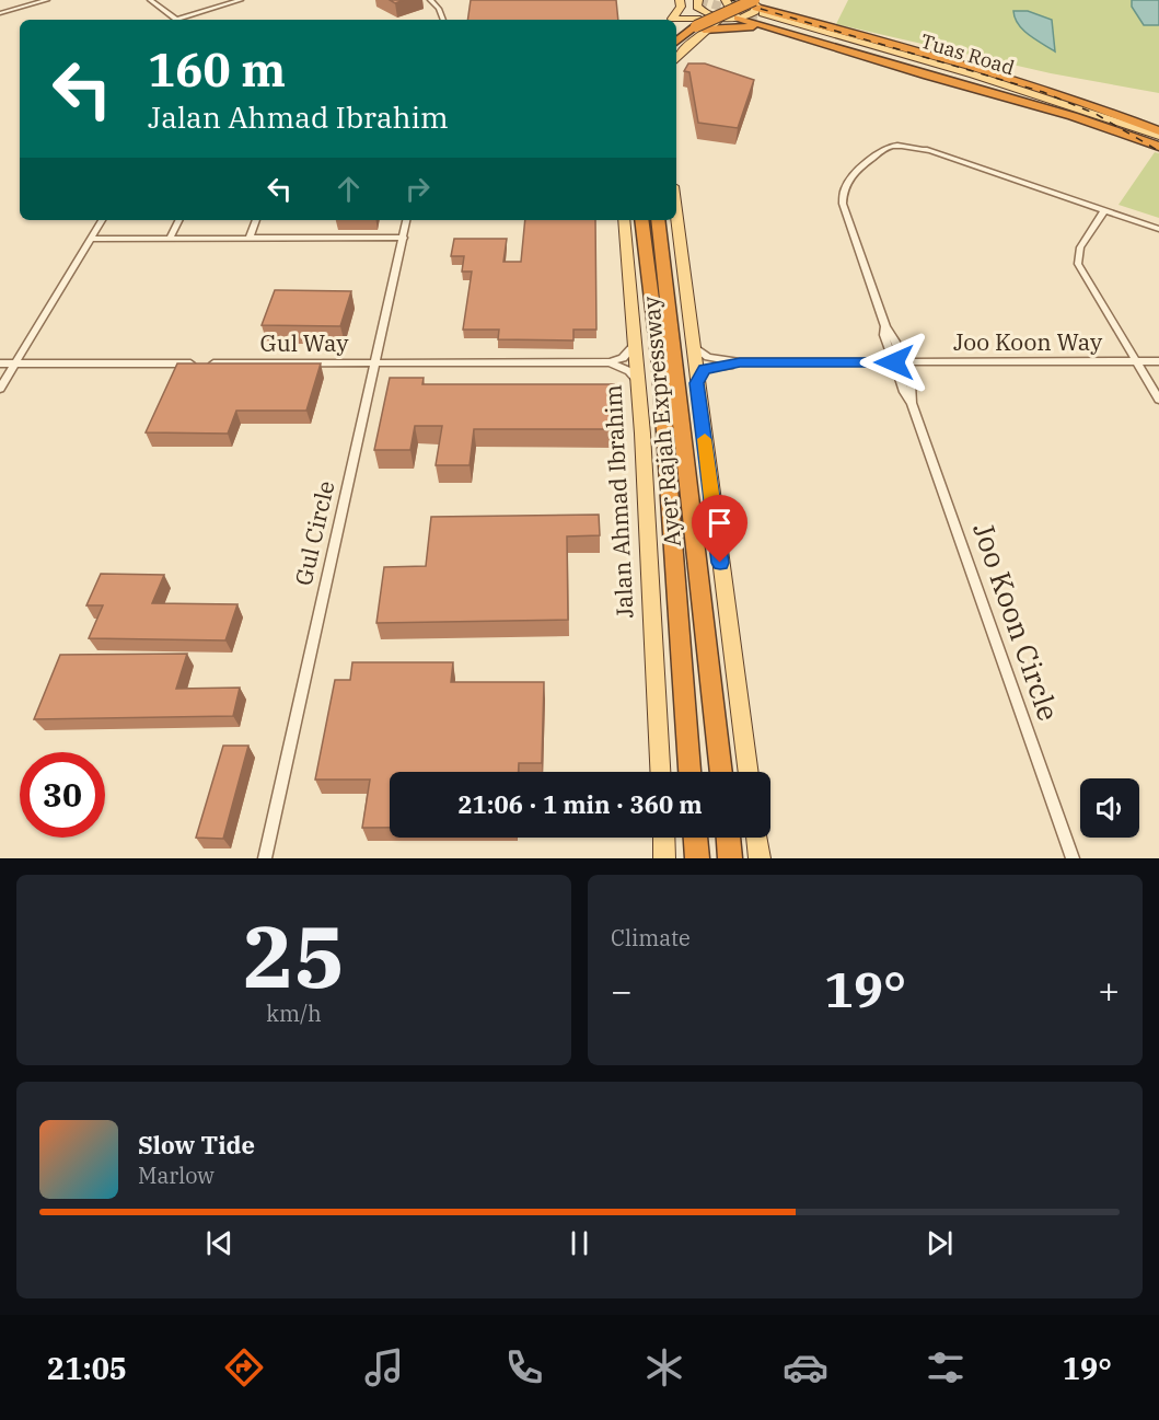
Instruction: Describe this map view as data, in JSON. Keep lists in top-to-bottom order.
{
  "streets": {
    "highway": ["Ayer Rajah Expressway"],
    "main road": ["Tuas Road", "Jalan Ahmad Ibrahim"],
    "street": [
      "Joo Koon Way",
      "Gul Way",
      "Gul Circle",
      "Joo Koon Circle"
    ]
  },
  "crossings": [
    ["Joo Koon Way", "Joo Koon Circle"],
    ["Gul Way", "Gul Circle"]
  ],
  "page": {
    "turn": ["160 m", "Jalan Ahmad Ibrahim"],
    "limit": "30",
    "trip": "21:06 · 1 min · 360 m",
    "tile": [
      ["25", "km/h"],
      "Climate"
    ],
    "heat": ["−", "19°", "+"],
    "song": ["Slow Tide", "Marlow"],
    "tabs": ["21:05", "19°"]
  }
}
